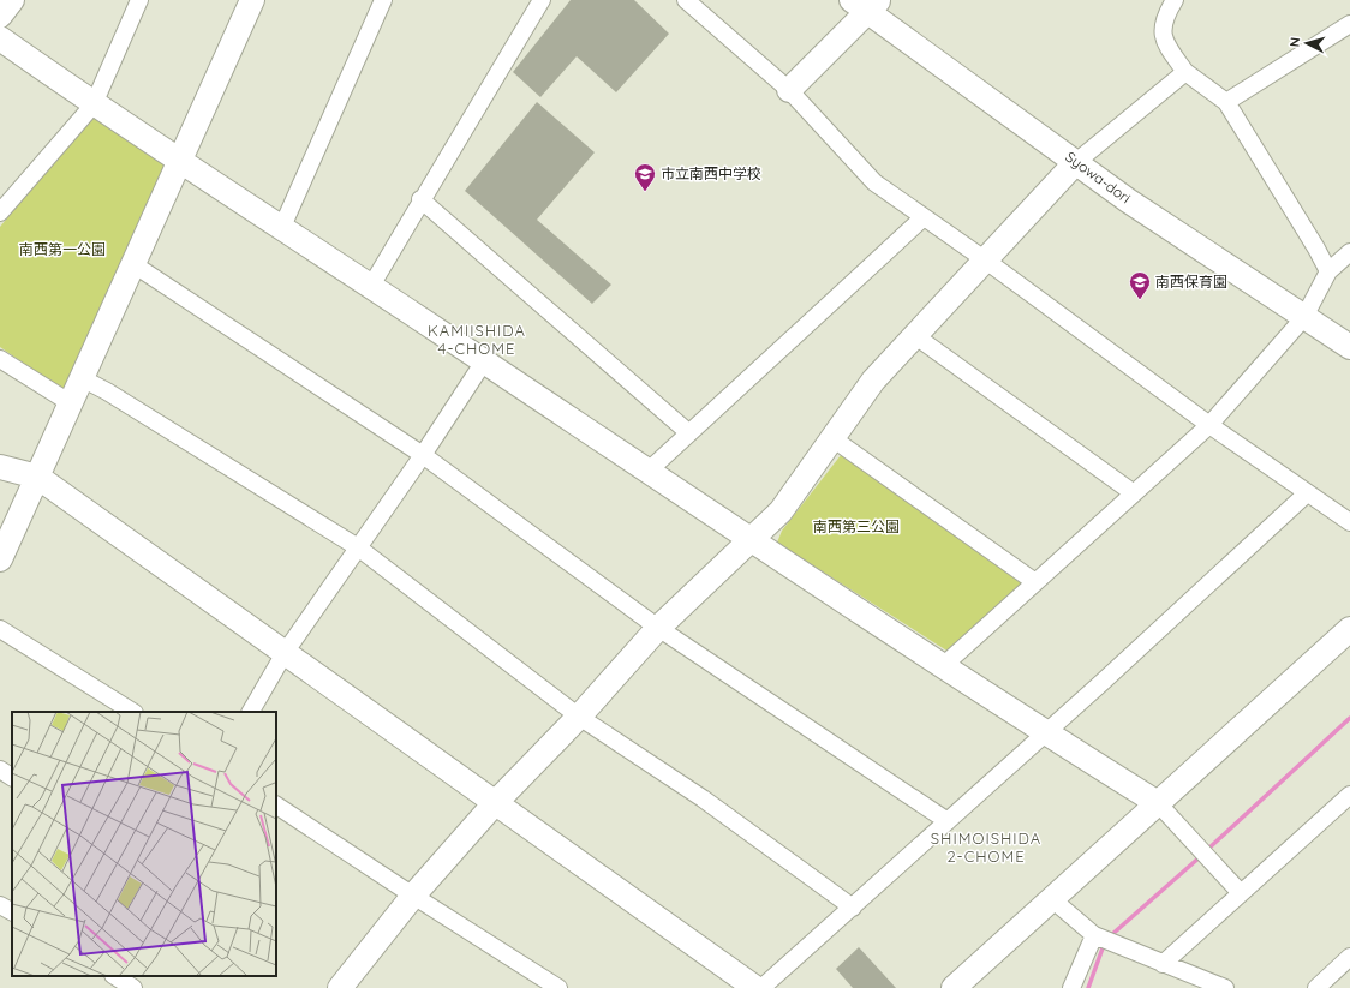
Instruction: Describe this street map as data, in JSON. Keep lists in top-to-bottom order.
{
  "streets": {
    "street": ["Syowa-dori"]
  },
  "districts": ["KAMIISHIDA 4-CHOME", "SHIMOISHIDA 2-CHOME"],
  "parks": ["南西第一公園", "南西第三公園"],
  "places": {
    "school or university": ["市立南西中学校", "南西保育園"]
  },
  "north": "left"
}
